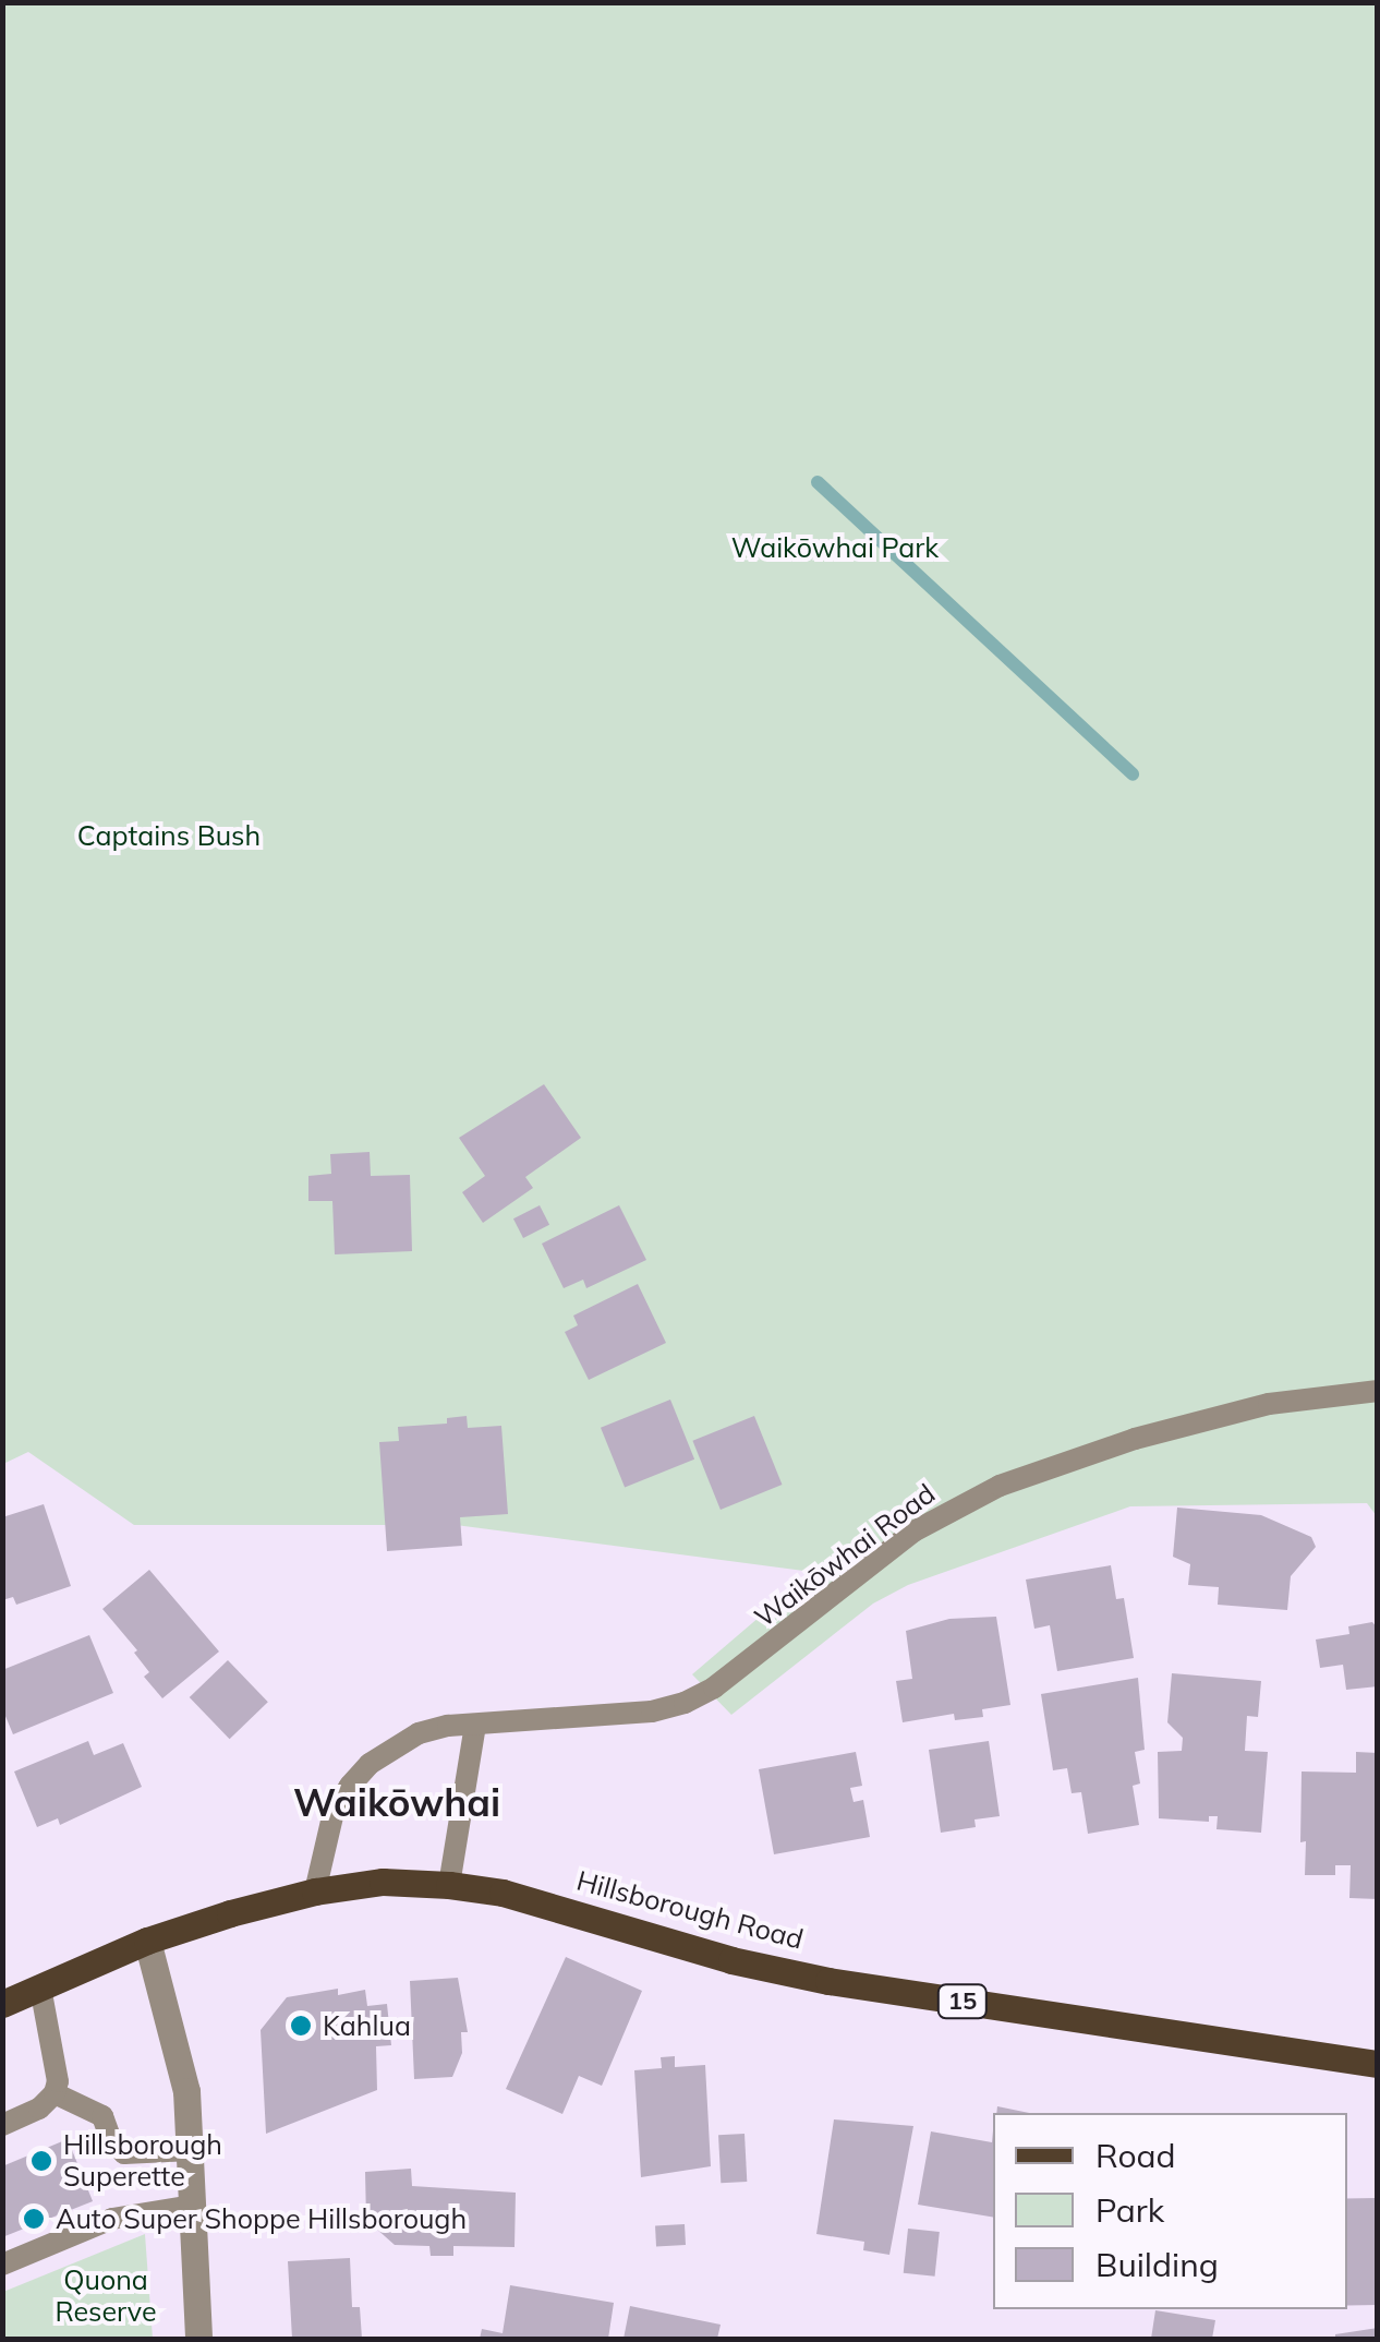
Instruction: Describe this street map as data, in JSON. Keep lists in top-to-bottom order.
{
  "streets": {
    "main road": ["Hillsborough Road", "15"],
    "lane": ["Waikōwhai Road"]
  },
  "crossings": [
    ["Waikōwhai Road", "Hillsborough Road"]
  ],
  "districts": ["Waikōwhai"],
  "parks": ["Waikōwhai Park", "Captains Bush", "Quona Reserve"],
  "places": ["Kahlua", "Hillsborough Superette", "Auto Super Shoppe Hillsborough"],
  "legend": ["Road", "Park", "Building"]
}
